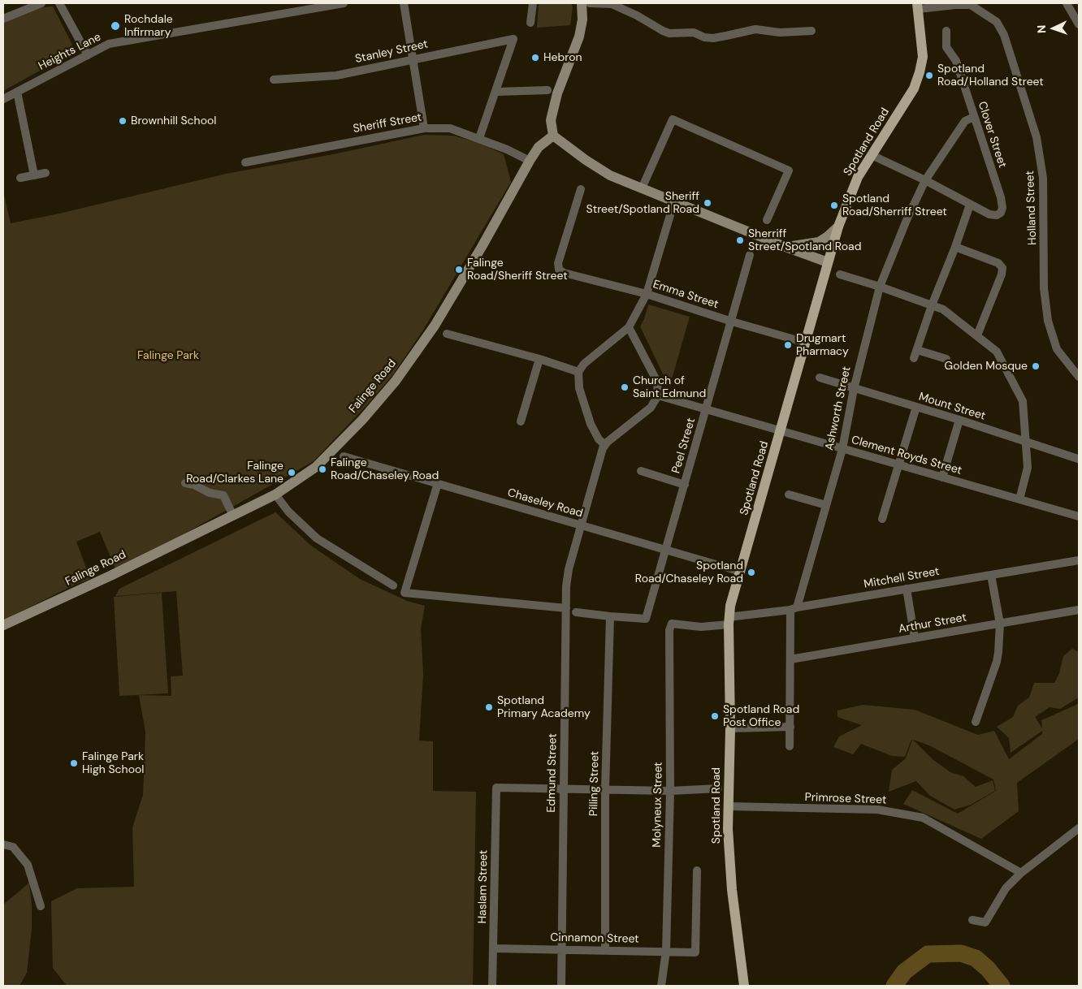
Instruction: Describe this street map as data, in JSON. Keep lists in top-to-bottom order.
{
  "streets": {
    "main road": ["Spotland Road", "Falinge Road"],
    "street": [
      "Heights Lane",
      "Stanley Street",
      "Sheriff Street",
      "Clover Street",
      "Holland Street",
      "Emma Street",
      "Mount Street",
      "Ashworth Street",
      "Peel Street",
      "Clement Royds Street",
      "Chaseley Road",
      "Mitchell Street",
      "Arthur Street",
      "Edmund Street",
      "Pilling Street",
      "Primrose Street",
      "Molyneux Street",
      "Haslam Street",
      "Cinnamon Street"
    ]
  },
  "crossings": [
    ["Sheriff Street", "Falinge Road"],
    ["Clover Street", "Ashworth Street"],
    ["Spotland Road", "Holland Street"],
    ["Spotland Road", "Emma Street"],
    ["Spotland Road", "Clement Royds Street"],
    ["Spotland Road", "Chaseley Road"],
    ["Spotland Road", "Mitchell Street"],
    ["Spotland Road", "Primrose Street"],
    ["Emma Street", "Peel Street"],
    ["Mount Street", "Ashworth Street"],
    ["Ashworth Street", "Clement Royds Street"],
    ["Ashworth Street", "Mitchell Street"],
    ["Ashworth Street", "Arthur Street"],
    ["Peel Street", "Clement Royds Street"],
    ["Peel Street", "Chaseley Road"],
    ["Peel Street", "Pilling Street"],
    ["Chaseley Road", "Edmund Street"],
    ["Mitchell Street", "Molyneux Street"],
    ["Edmund Street", "Haslam Street"],
    ["Edmund Street", "Cinnamon Street"],
    ["Pilling Street", "Cinnamon Street"],
    ["Molyneux Street", "Cinnamon Street"],
    ["Haslam Street", "Cinnamon Street"]
  ],
  "parks": ["Falinge Park"],
  "places": [
    "Rochdale Infirmary",
    "Hebron",
    "Spotland Road/Holland Street",
    "Brownhill School",
    "Sheriff Street/Spotland Road",
    "Spotland Road/Sherriff Street",
    "Sherriff Street/Spotland Road",
    "Falinge Road/Sheriff Street",
    "Drugmart Pharmacy",
    "Golden Mosque",
    "Church of Saint Edmund",
    "Falinge Road/Chaseley Road",
    "Falinge Road/Clarkes Lane",
    "Spotland Road/Chaseley Road",
    "Spotland Primary Academy",
    "Spotland Road Post Office",
    "Falinge Park High School"
  ],
  "north": "left"
}
